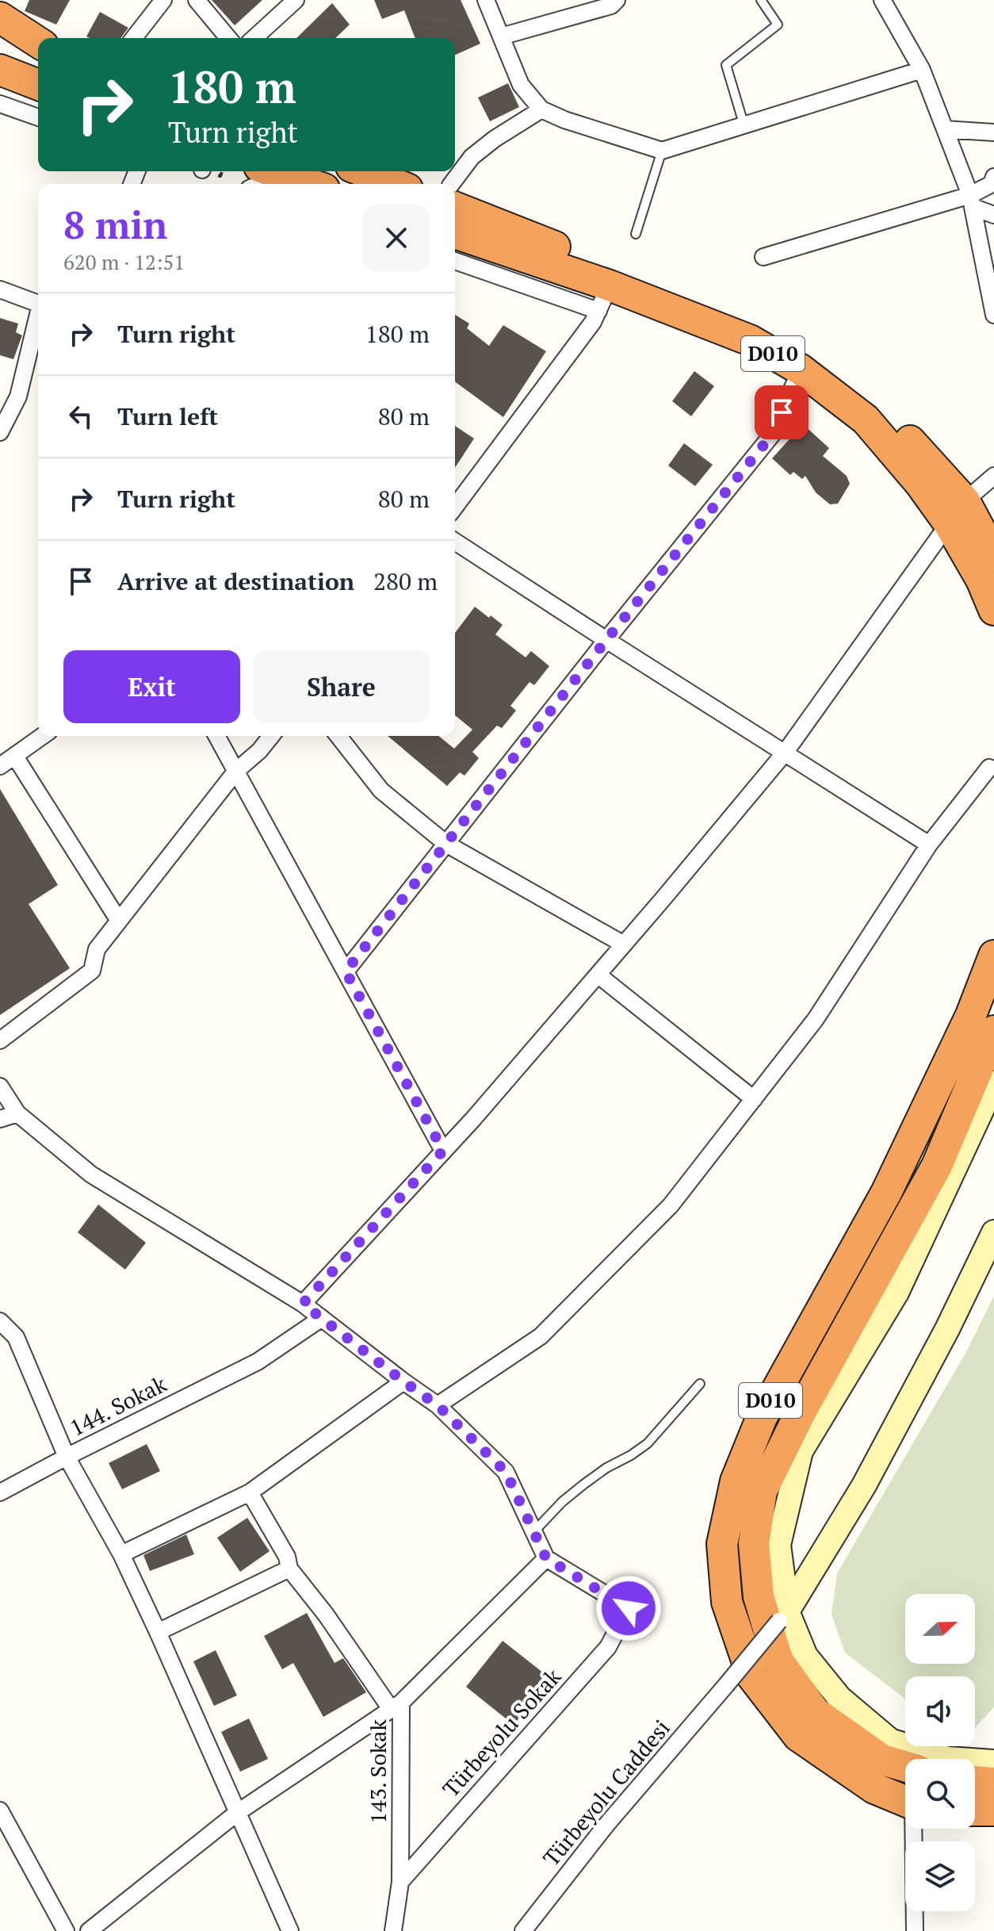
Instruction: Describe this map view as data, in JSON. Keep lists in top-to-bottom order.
{
  "streets": {
    "highway": ["D010"],
    "street": [
      "144. Sokak",
      "Türbeyolu Sokak",
      "143. Sokak",
      "Türbeyolu Caddesi"
    ]
  },
  "crossings": [
    ["Türbeyolu Sokak", "143. Sokak"]
  ],
  "north": "right",
  "page": {
    "turn": ["180 m", "Turn right"],
    "heading": ["8 min", "620 m · 12:51"],
    "list": [
      {
        "name": "Turn right",
        "value": "180 m"
      },
      {
        "name": "Turn left",
        "value": "80 m"
      },
      {
        "name": "Turn right",
        "value": "80 m"
      },
      {
        "name": "Arrive at destination",
        "value": "280 m"
      }
    ],
    "buttons": ["Exit", "Share"]
  }
}
